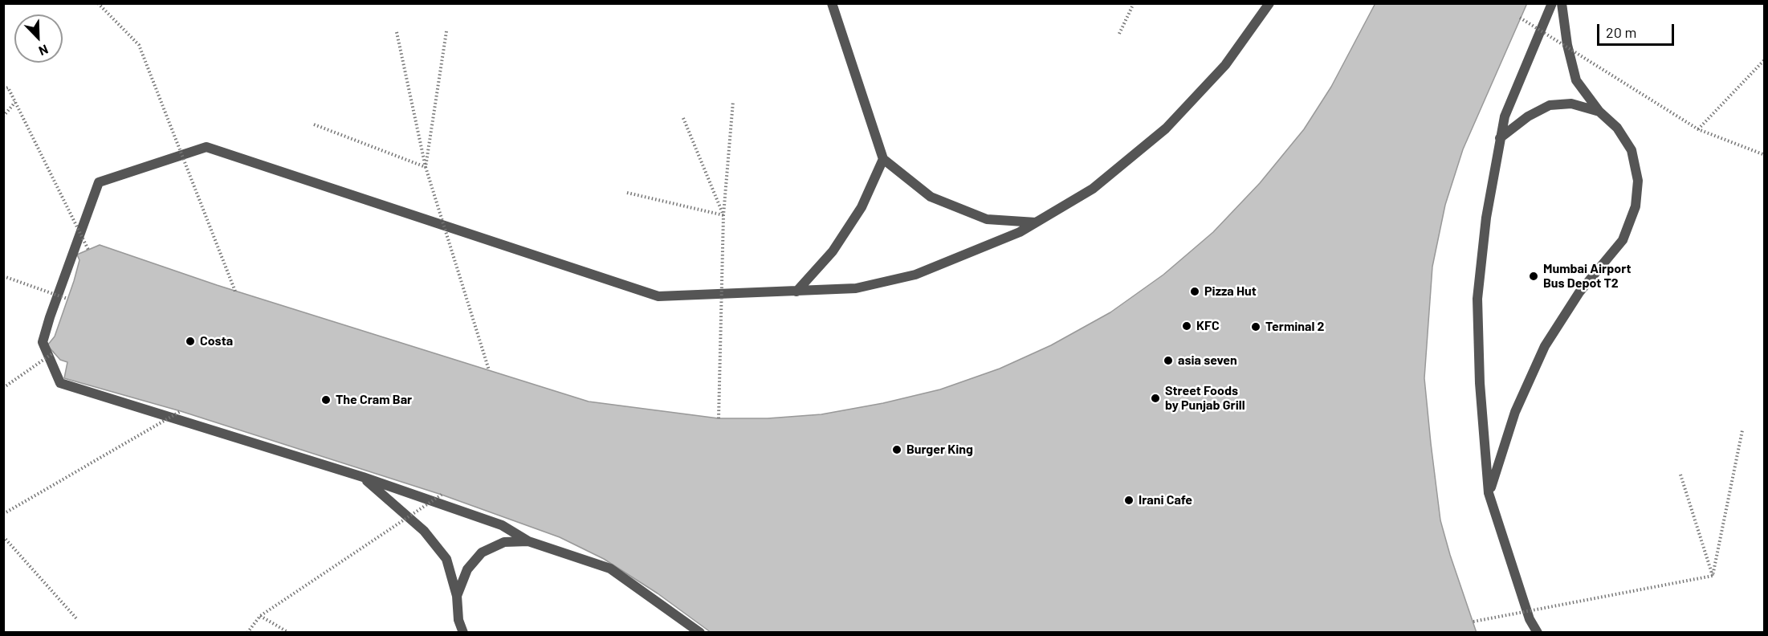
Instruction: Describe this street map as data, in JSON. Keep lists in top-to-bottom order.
{
  "places": [
    "Mumbai Airport Bus Depot T2",
    "Pizza Hut",
    "KFC",
    "Terminal 2",
    "Costa",
    "asia seven",
    "Street Foods by Punjab Grill",
    "The Cram Bar",
    "Burger King",
    "Irani Cafe"
  ],
  "scale_bar": "20 m",
  "north": "bottom right"
}
